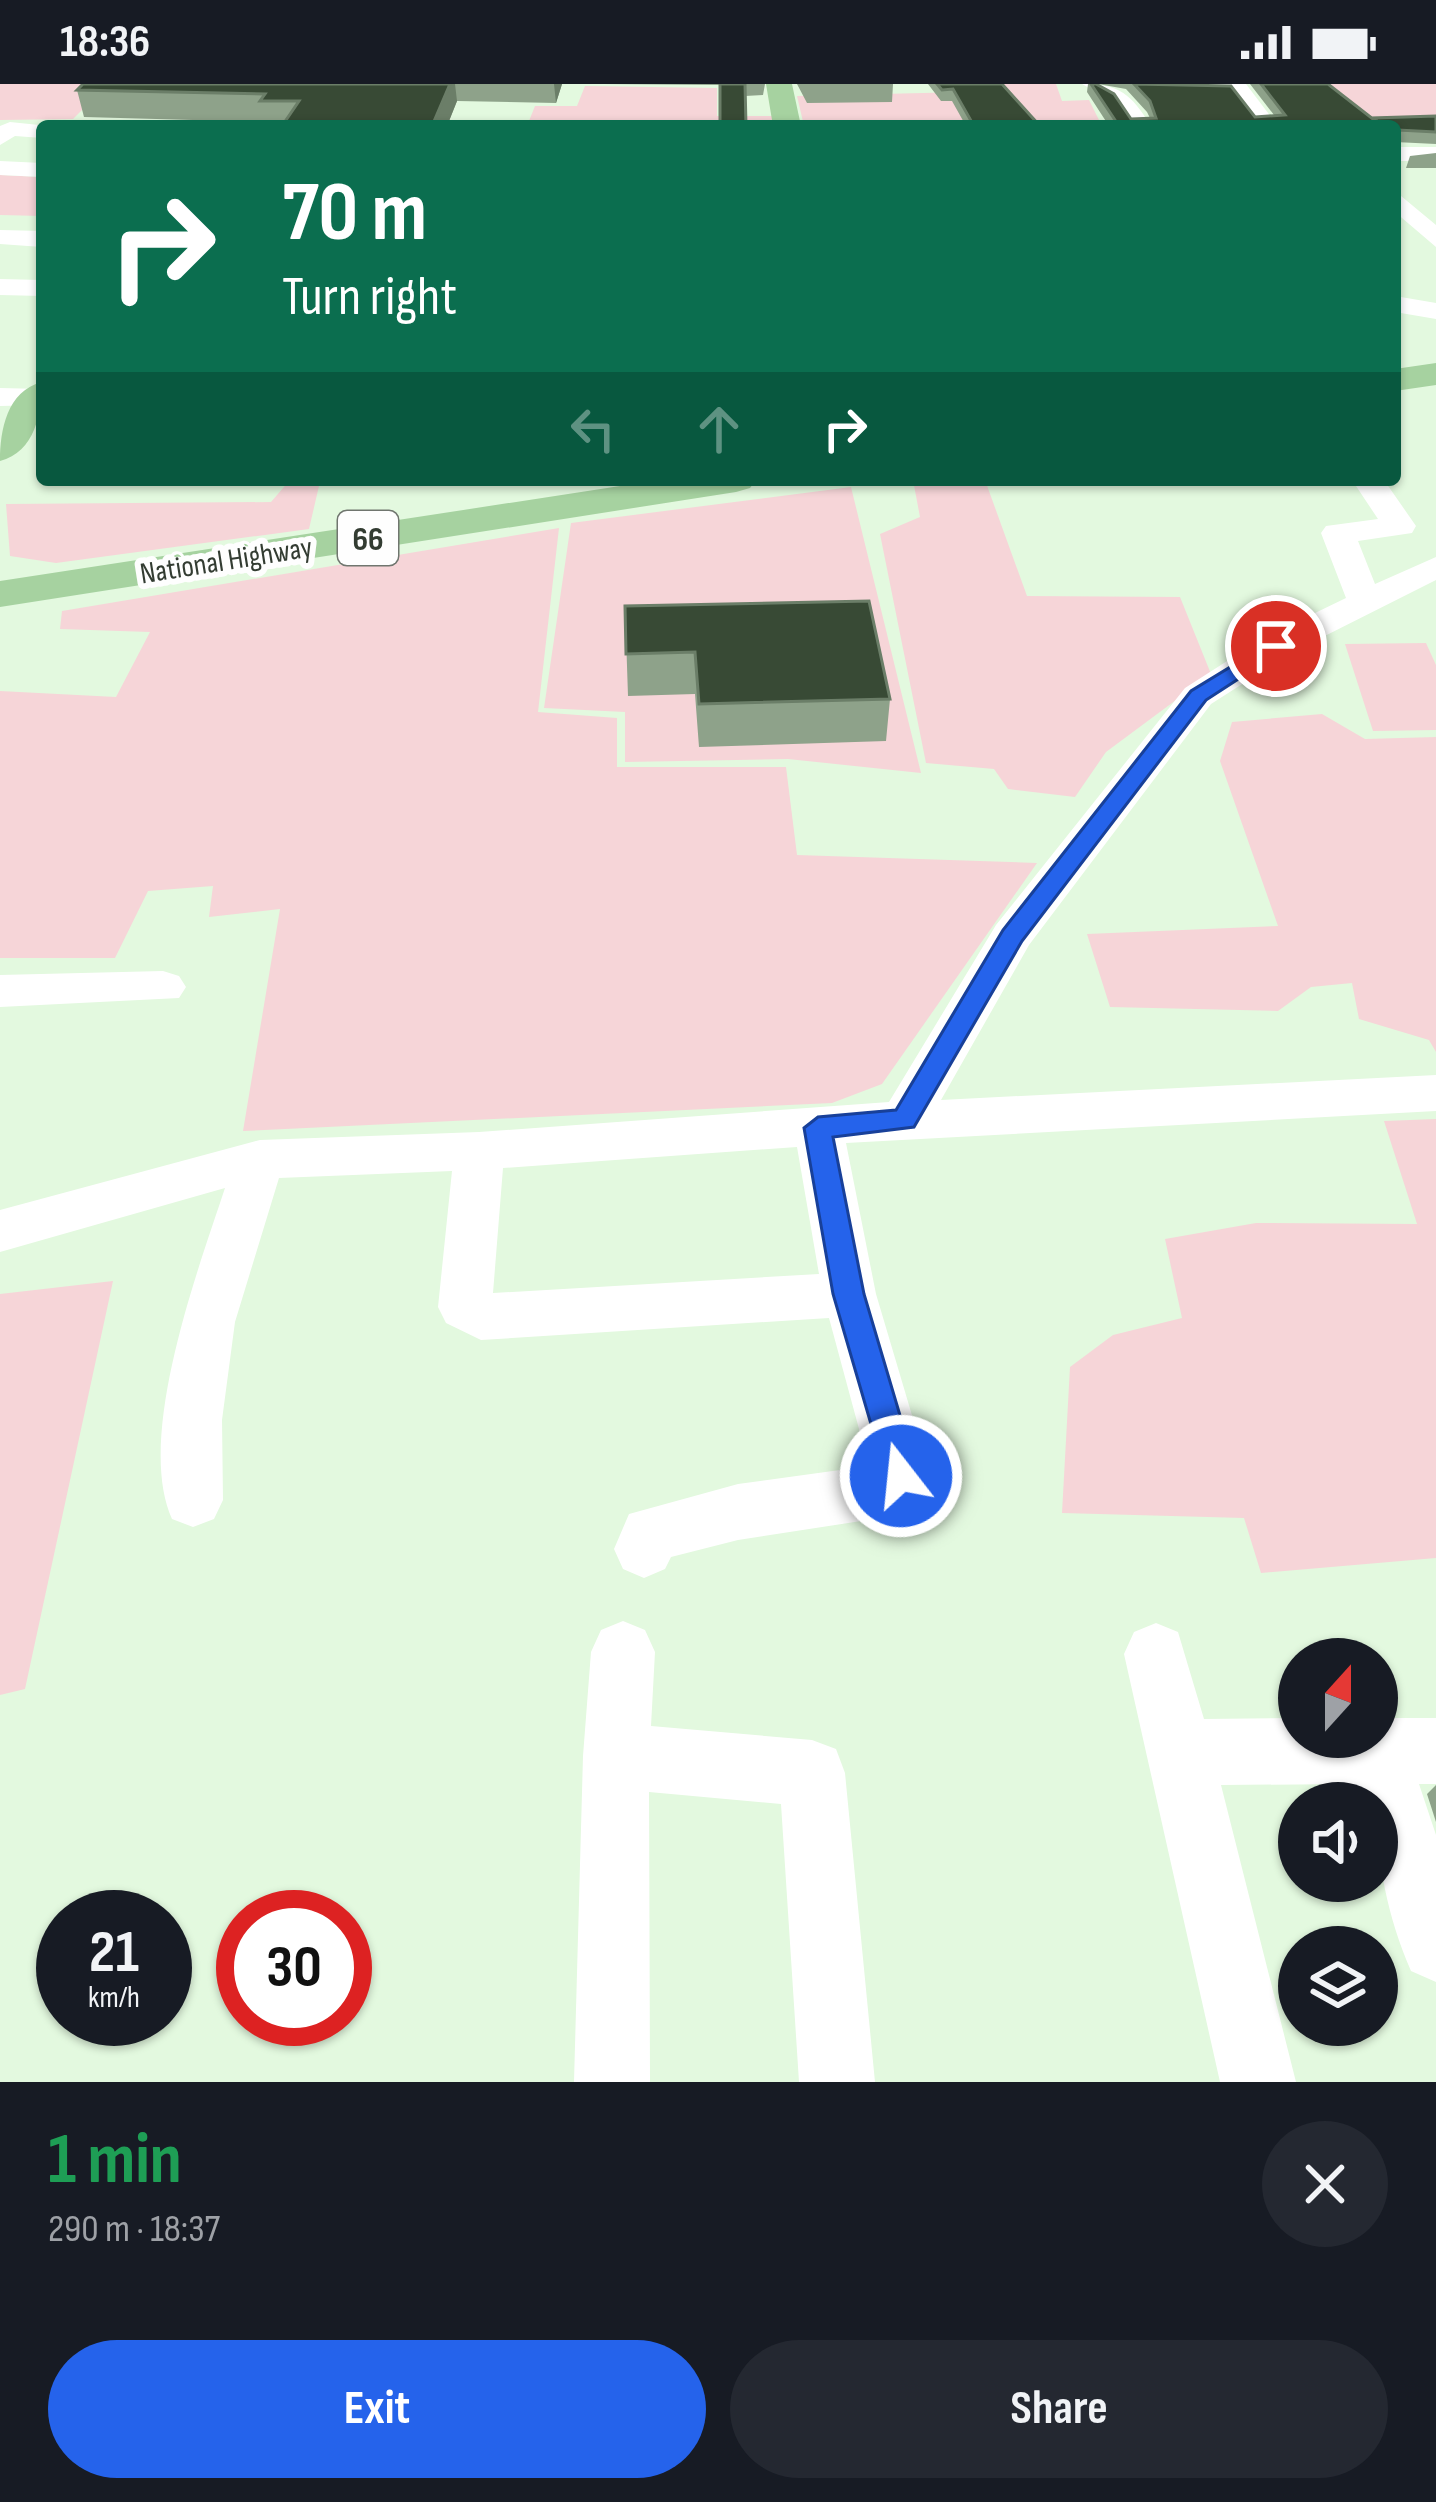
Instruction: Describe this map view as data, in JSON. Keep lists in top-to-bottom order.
{
  "streets": {
    "main road": ["66", "National Highway"]
  },
  "north": "top",
  "page": {
    "status": "18:36",
    "turn": ["70 m", "Turn right"],
    "speed": "21 km/h",
    "limit": "30",
    "heading": ["1 min", "290 m · 18:37"],
    "buttons": ["Exit", "Share"]
  }
}
